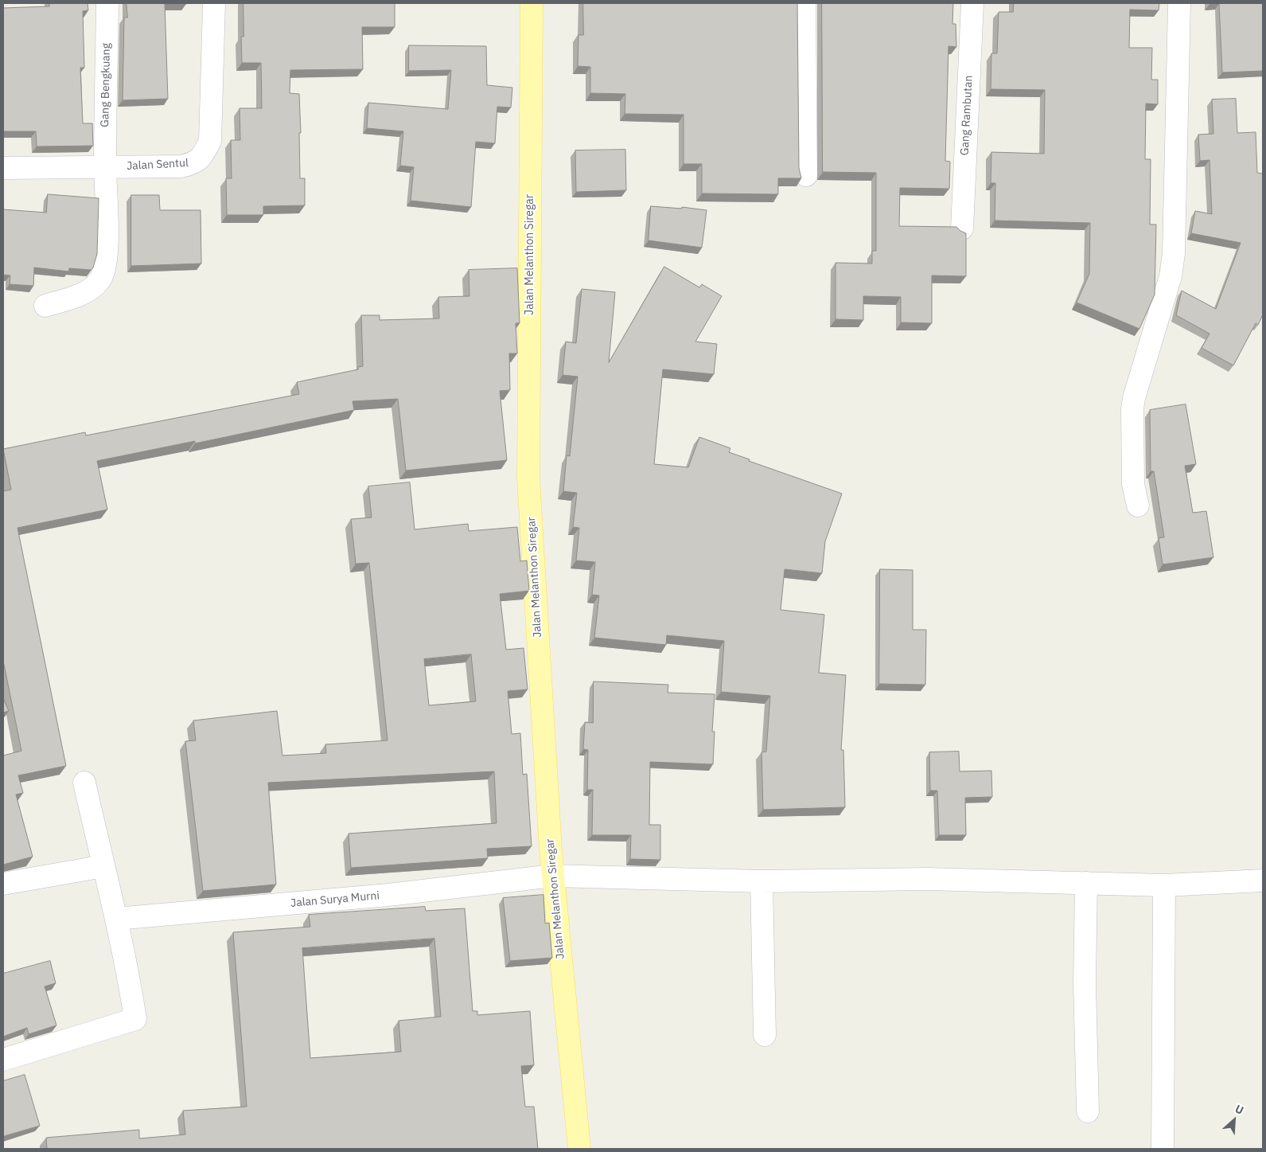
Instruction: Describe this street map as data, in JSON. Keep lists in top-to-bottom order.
{
  "streets": {
    "main road": ["Jalan Melanthon Siregar"],
    "street": [
      "Gang Bengkuang",
      "Gang Rambutan",
      "Jalan Sentul",
      "Jalan Surya Murni"
    ]
  },
  "crossings": [
    ["Gang Bengkuang", "Jalan Sentul"],
    ["Jalan Melanthon Siregar", "Jalan Surya Murni"]
  ],
  "north": "top right"
}
